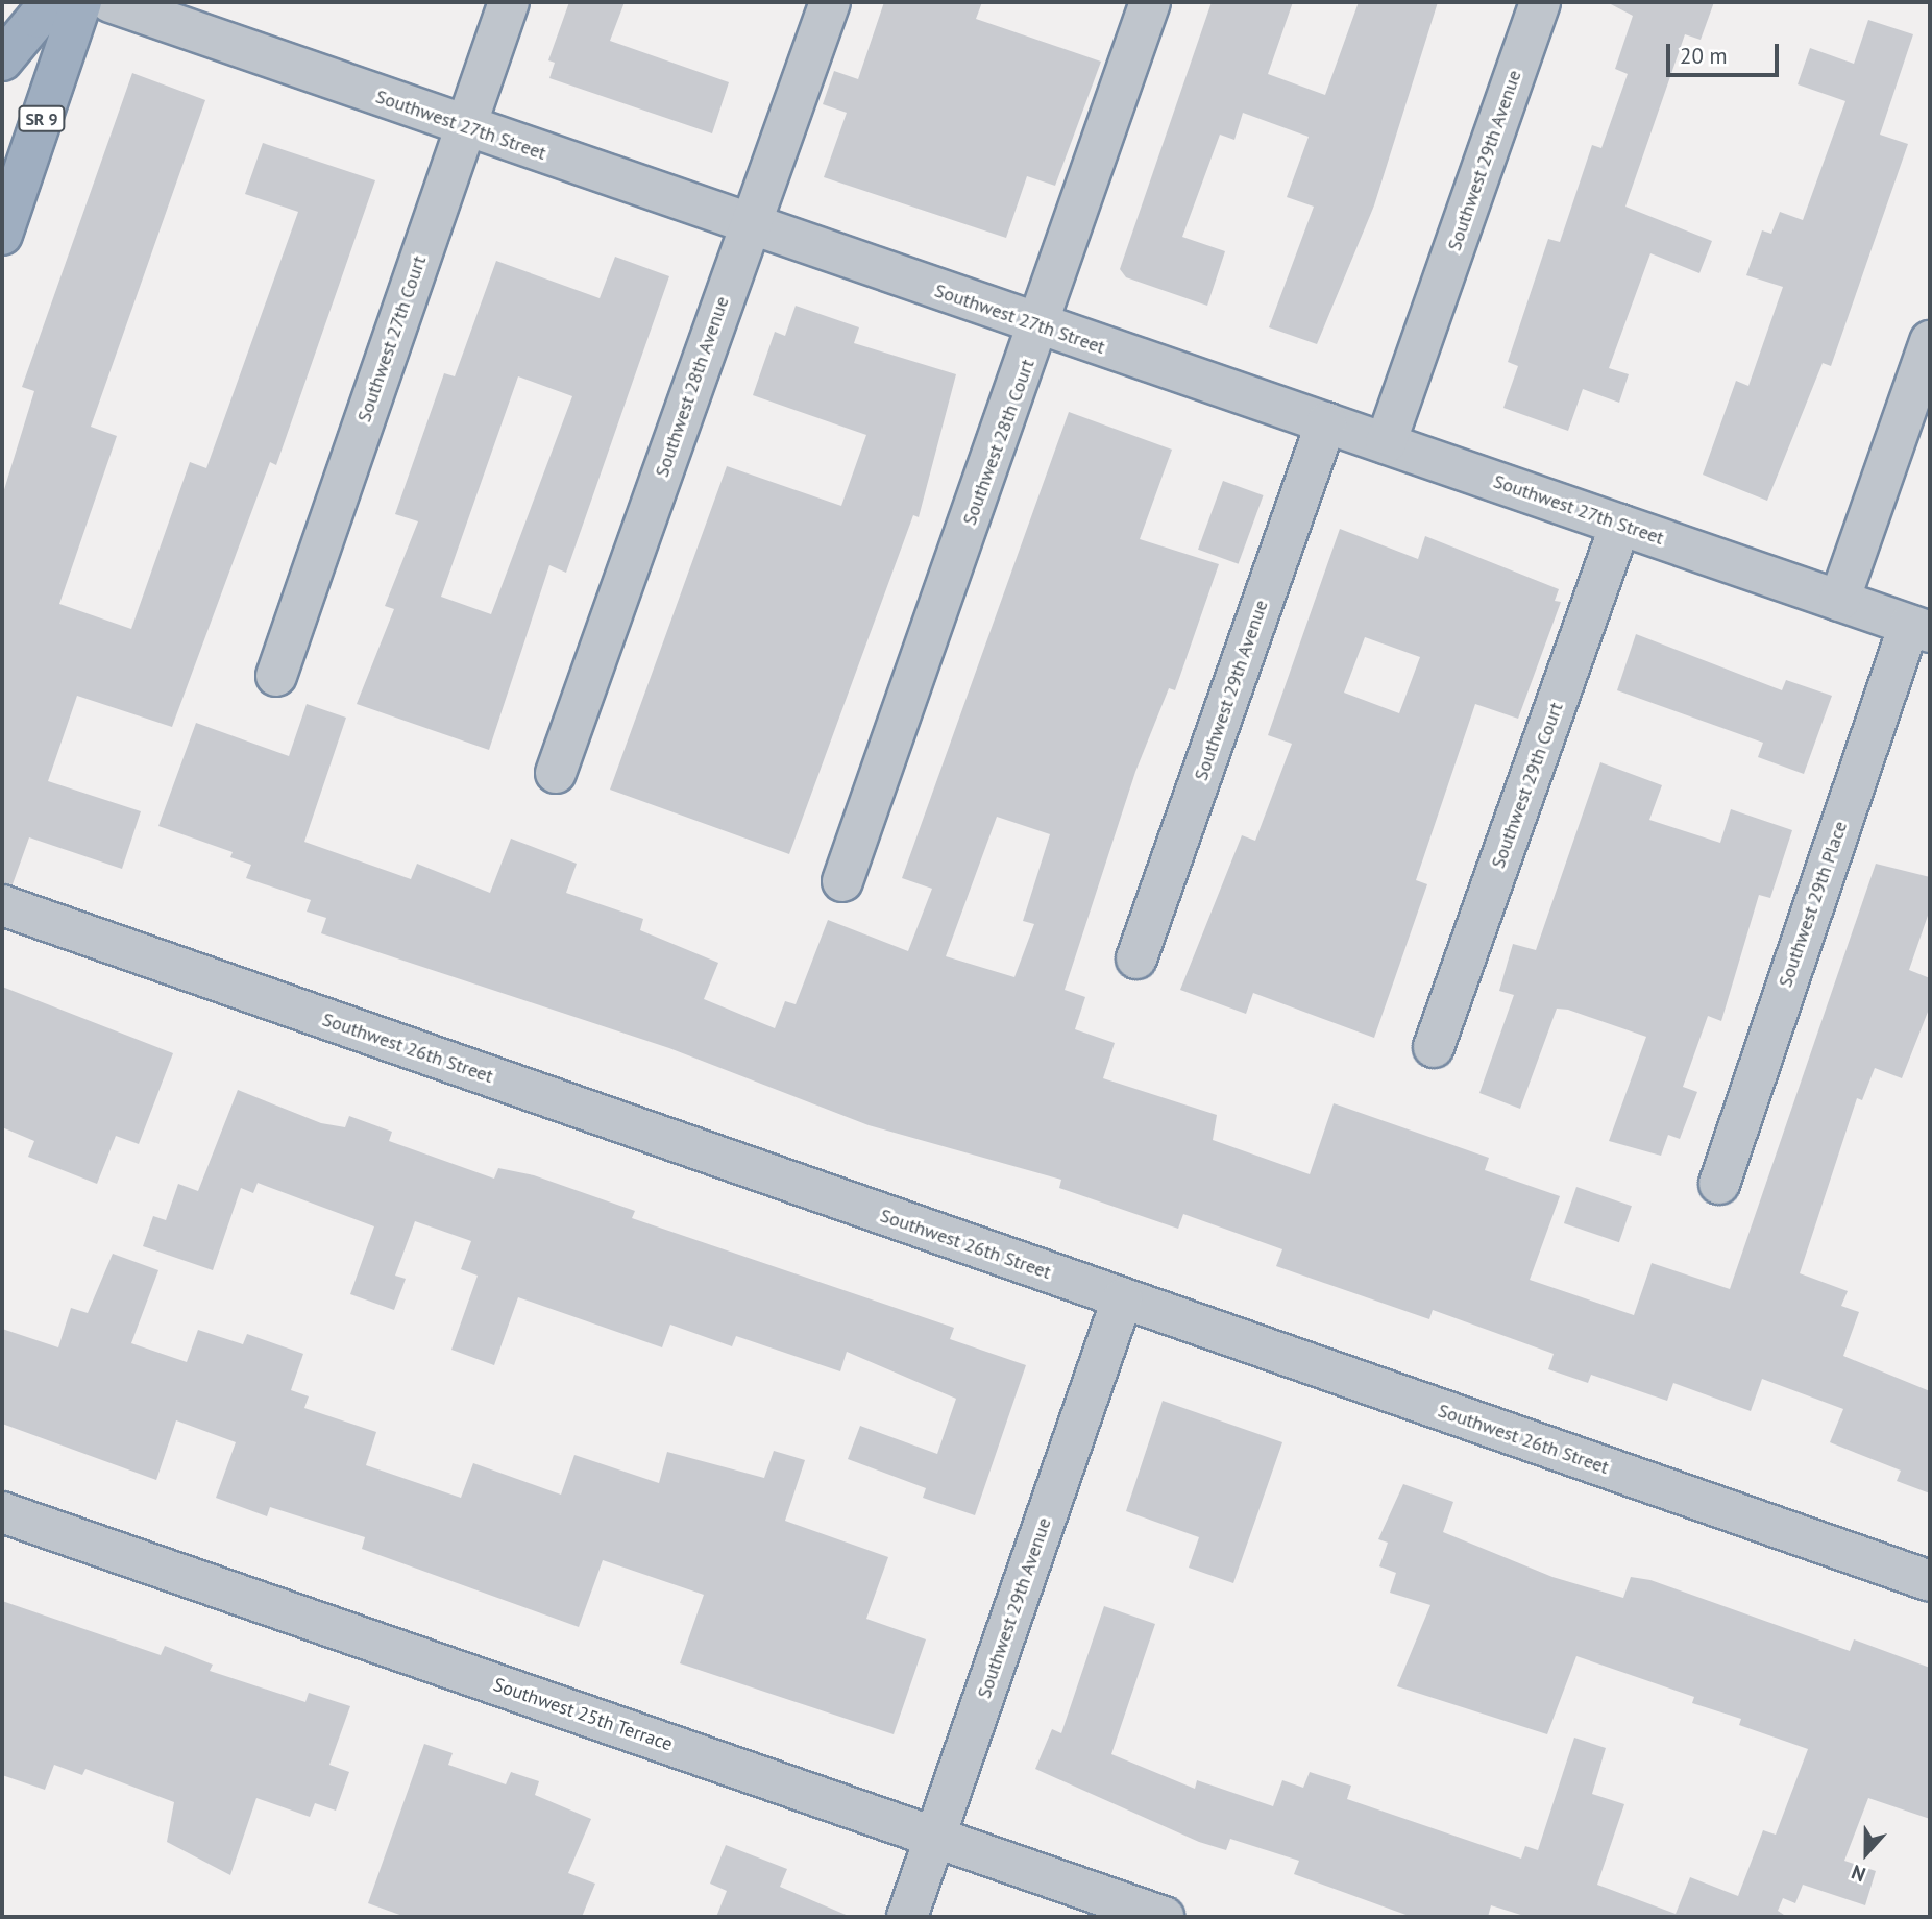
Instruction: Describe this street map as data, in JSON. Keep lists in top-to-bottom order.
{
  "streets": {
    "highway": ["SR 9"],
    "street": [
      "Southwest 27th Street",
      "Southwest 29th Avenue",
      "Southwest 27th Court",
      "Southwest 28th Avenue",
      "Southwest 28th Court",
      "Southwest 29th Court",
      "Southwest 29th Place",
      "Southwest 26th Street",
      "Southwest 25th Terrace"
    ]
  },
  "crossings": [
    ["Southwest 27th Street", "Southwest 29th Avenue"],
    ["Southwest 27th Street", "Southwest 27th Court"],
    ["Southwest 27th Street", "Southwest 28th Avenue"],
    ["Southwest 27th Street", "Southwest 28th Court"],
    ["Southwest 27th Street", "Southwest 29th Court"],
    ["Southwest 27th Street", "Southwest 29th Place"],
    ["Southwest 29th Avenue", "Southwest 26th Street"],
    ["Southwest 29th Avenue", "Southwest 25th Terrace"]
  ],
  "scale_bar": "20 m",
  "north": "bottom"
}
